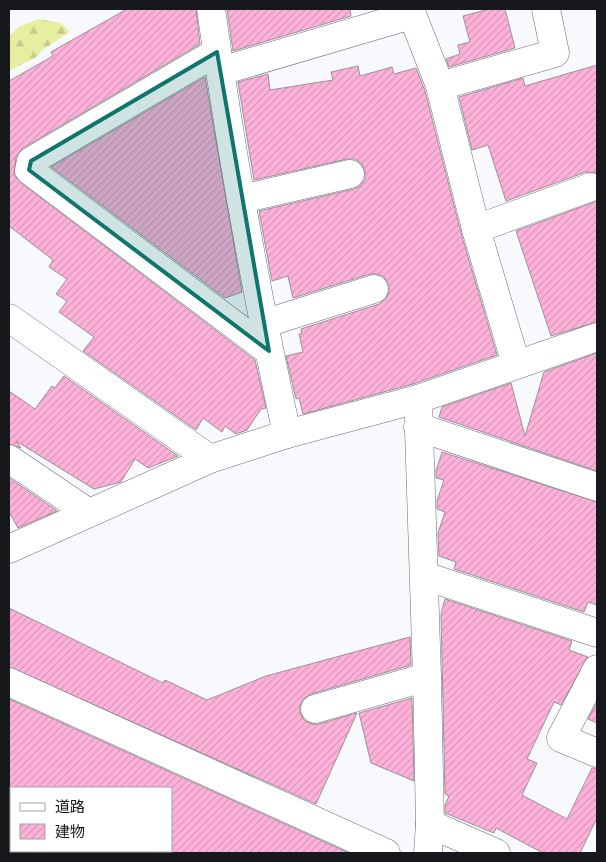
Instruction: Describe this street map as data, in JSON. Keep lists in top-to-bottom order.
{
  "legend": ["道路", "建物"]
}
